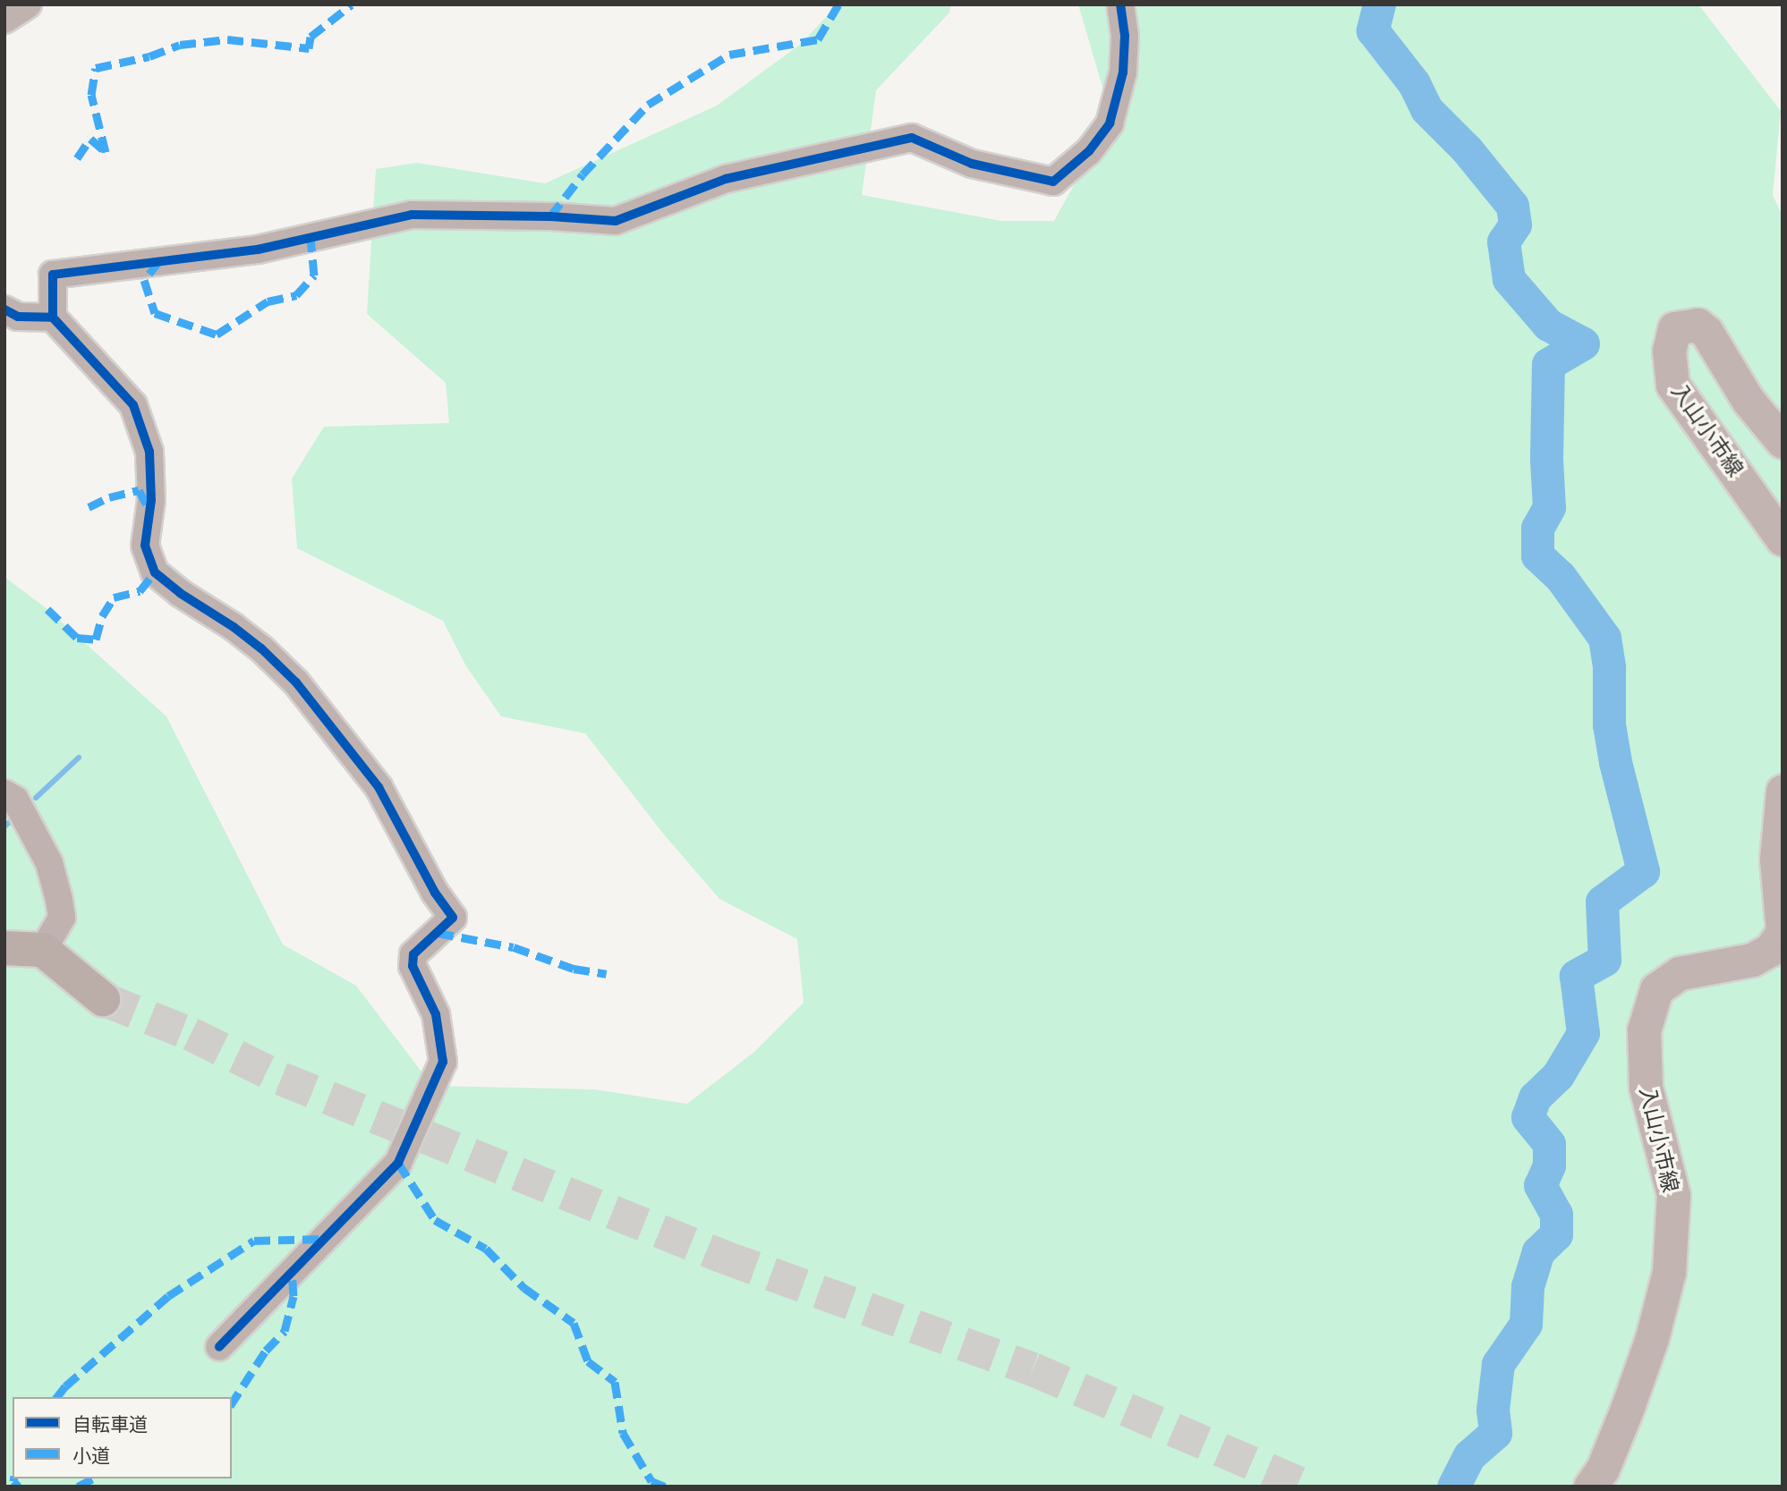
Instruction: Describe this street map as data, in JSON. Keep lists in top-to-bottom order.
{
  "streets": {
    "main road": ["入山小市線"]
  },
  "legend": ["自転車道", "小道"]
}
